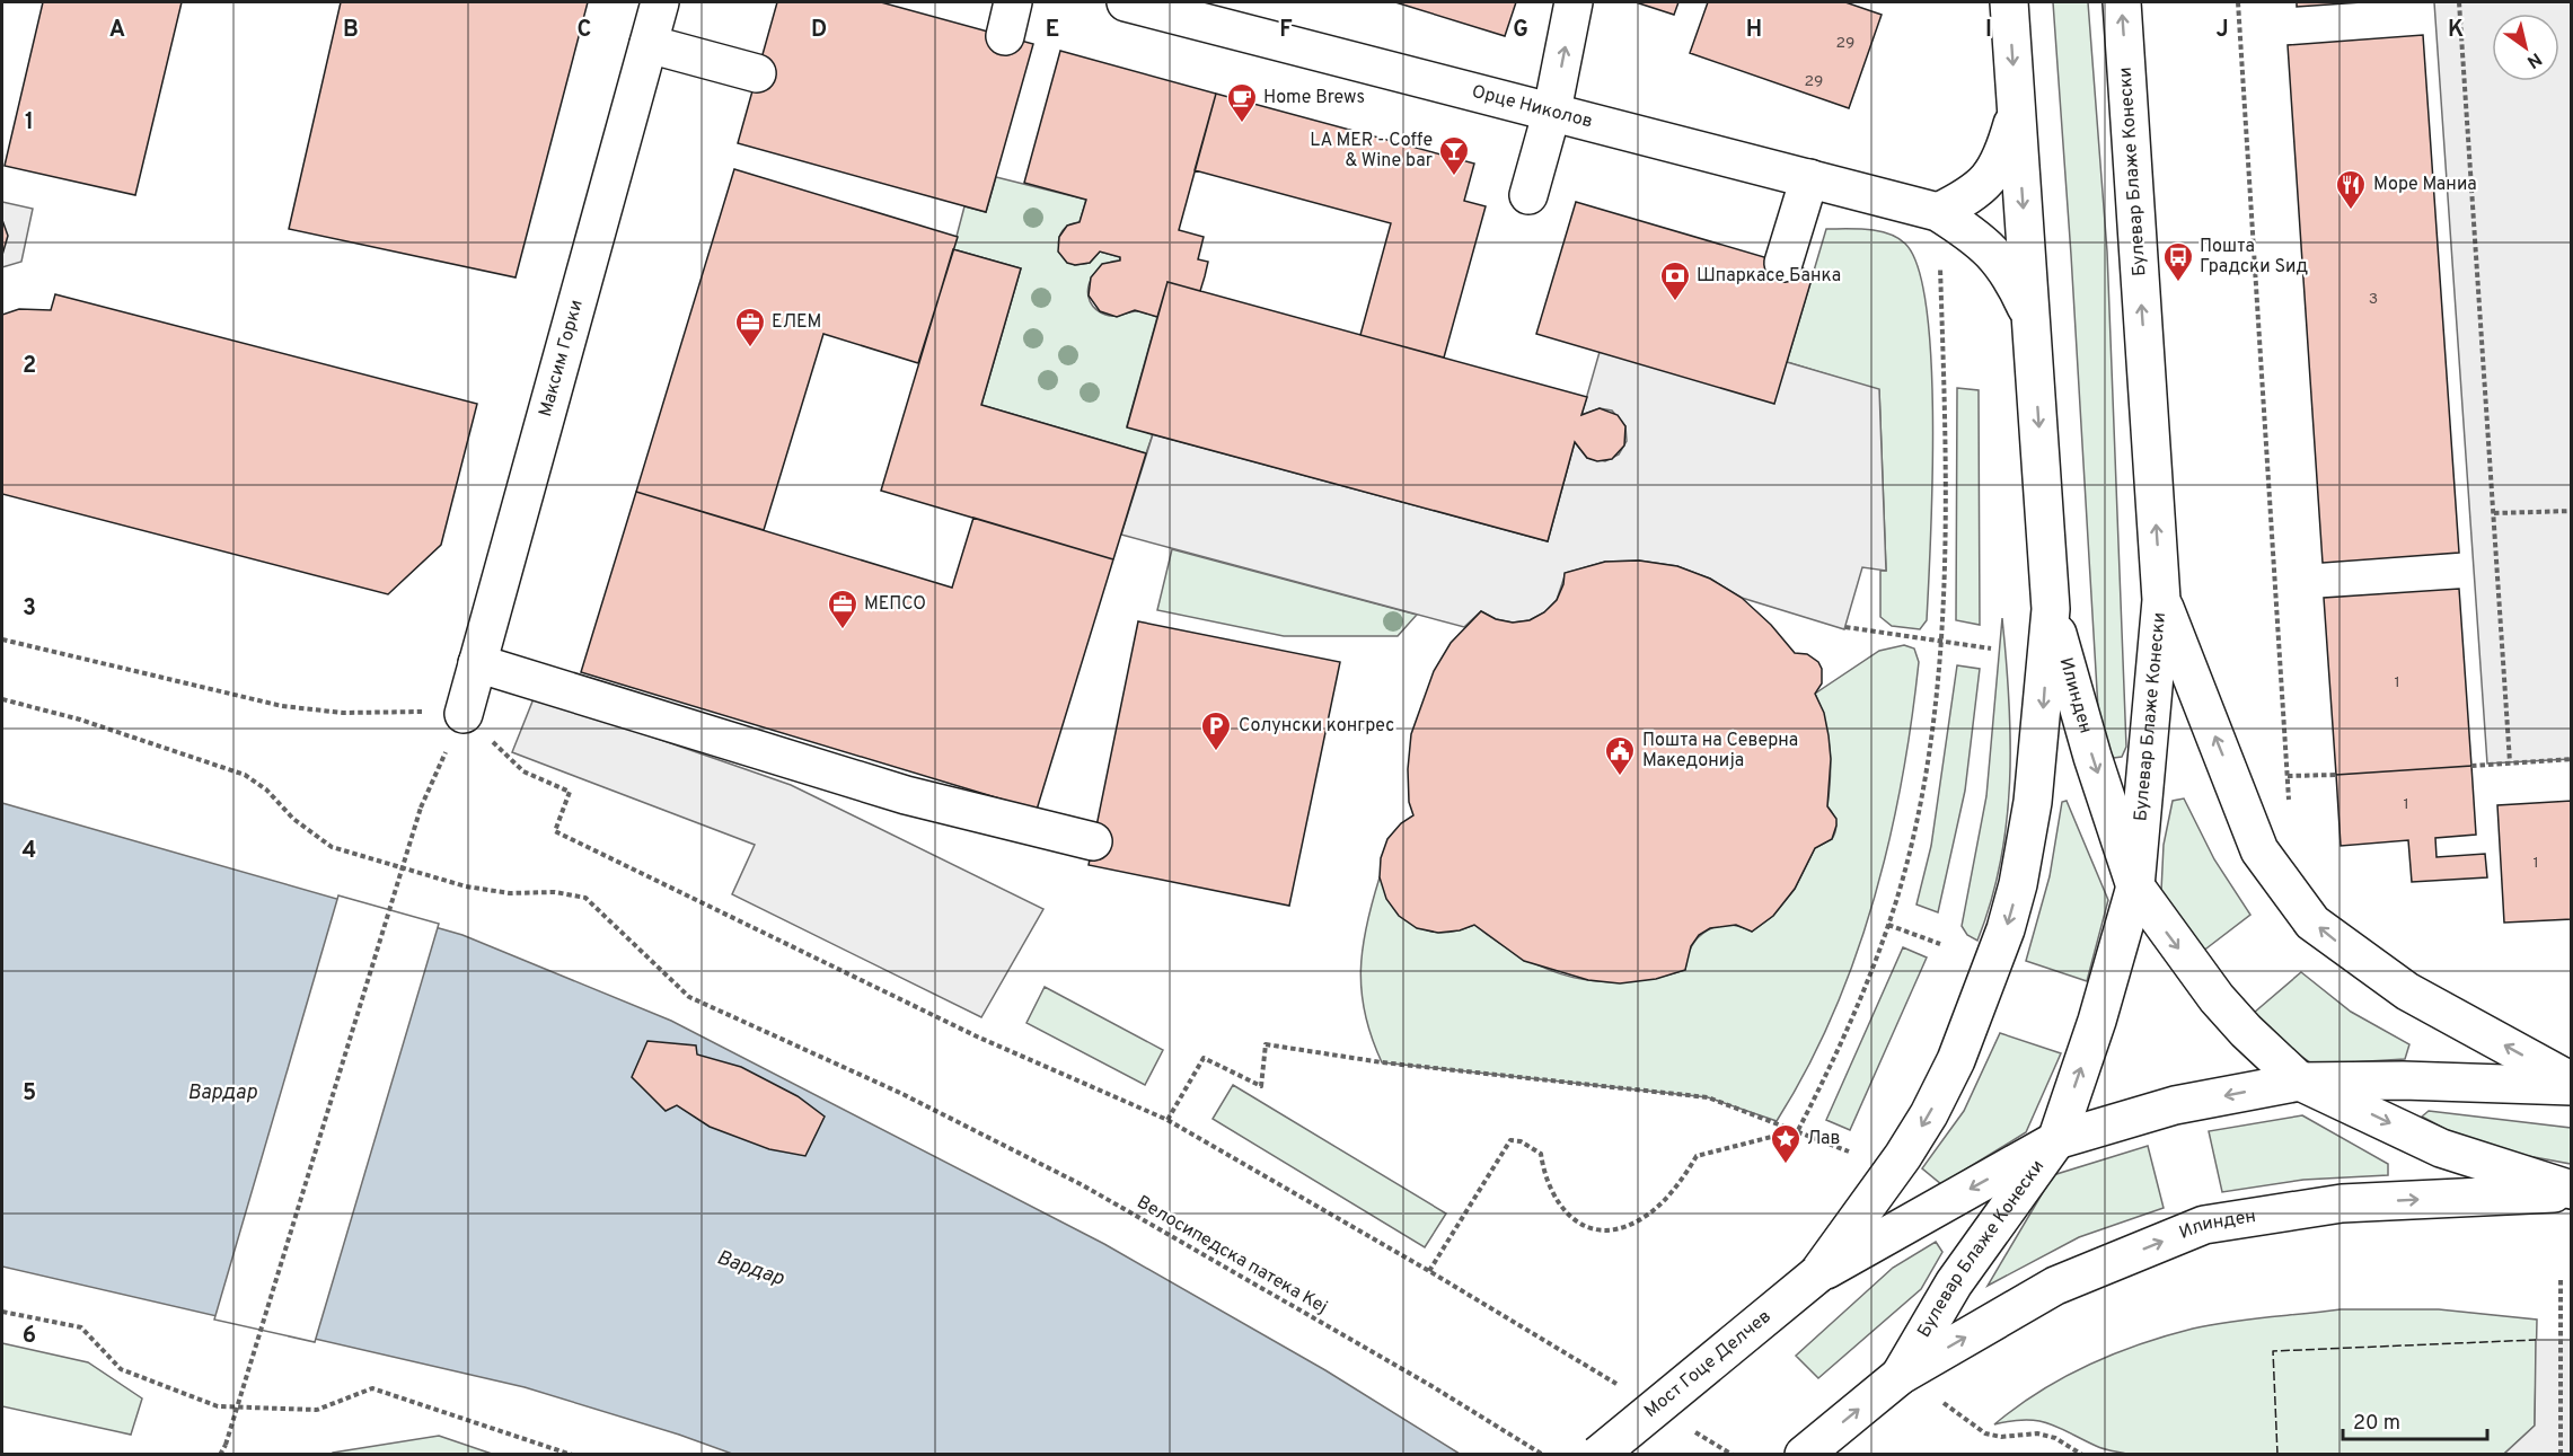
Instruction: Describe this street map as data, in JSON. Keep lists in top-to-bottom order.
{
  "streets": {
    "street": [
      "Орце Николов",
      "Булевар Блаже Конески",
      "Максим Горки",
      "Илинден",
      "Мост Гоце Делчев"
    ],
    "path": ["Велосипедска патека Кеј"]
  },
  "crossings": [
    ["Булевар Блаже Конески", "Илинден"]
  ],
  "one_way": ["Илинден"],
  "water": ["Вардар"],
  "places": {
    "cafe": ["Home Brews"],
    "bar": ["LA MER - Coffe & Wine bar"],
    "restaurant": ["Море Маниа"],
    "bus stop": ["Пошта Градски Sид"],
    "bank": ["Шпаркасе Банка"],
    "office": ["ЕЛЕМ", "МЕПСО"],
    "parking": ["Солунски конгрес"],
    "public building": ["Пошта на Северна Македонија"],
    "place": ["Лав"]
  },
  "house_numbers": [
    "29",
    "29",
    "3",
    "1",
    "1",
    "1"
  ],
  "scale_bar": "20 m",
  "north": "bottom right",
  "grid": {
    "columns": [
      "A",
      "B",
      "C",
      "D",
      "E",
      "F",
      "G",
      "H",
      "I",
      "J",
      "K"
    ],
    "rows": [
      "1",
      "2",
      "3",
      "4",
      "5",
      "6"
    ]
  }
}
